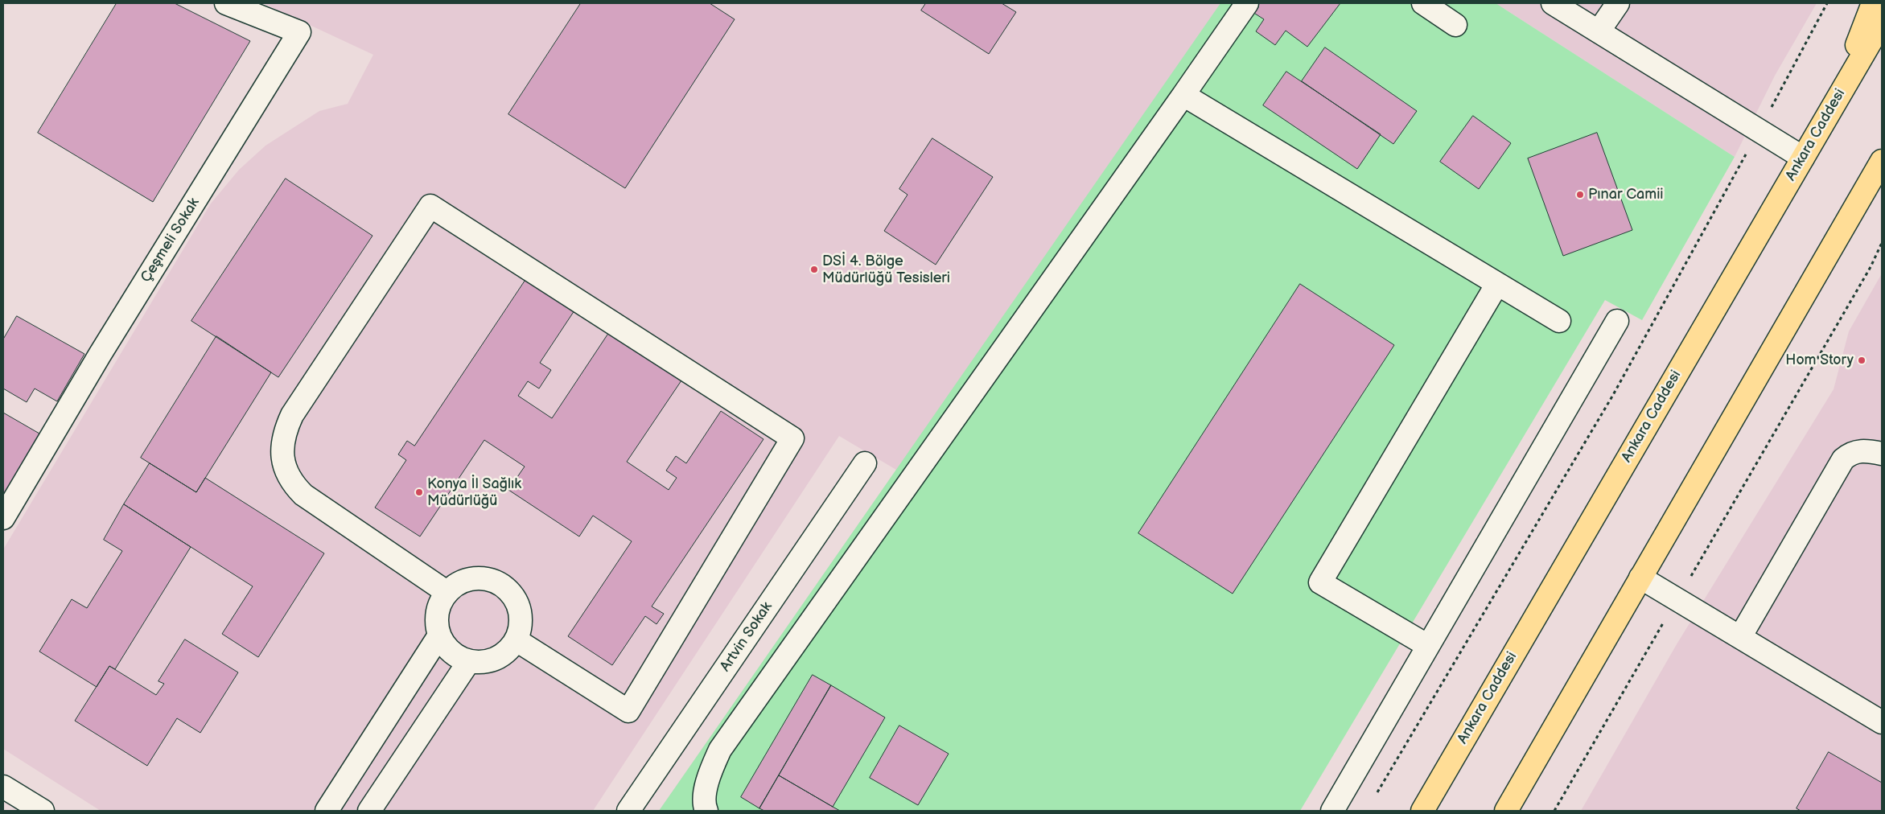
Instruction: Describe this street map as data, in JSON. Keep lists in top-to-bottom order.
{
  "streets": {
    "main road": ["Ankara Caddesi"],
    "street": ["Çeşmeli Sokak", "Artvin Sokak"]
  },
  "places": [
    "Pınar Camii",
    "DSİ 4. Bölge Müdürlüğü Tesisleri",
    "Hom Story",
    "Konya İl Sağlık Müdürlüğü"
  ]
}
